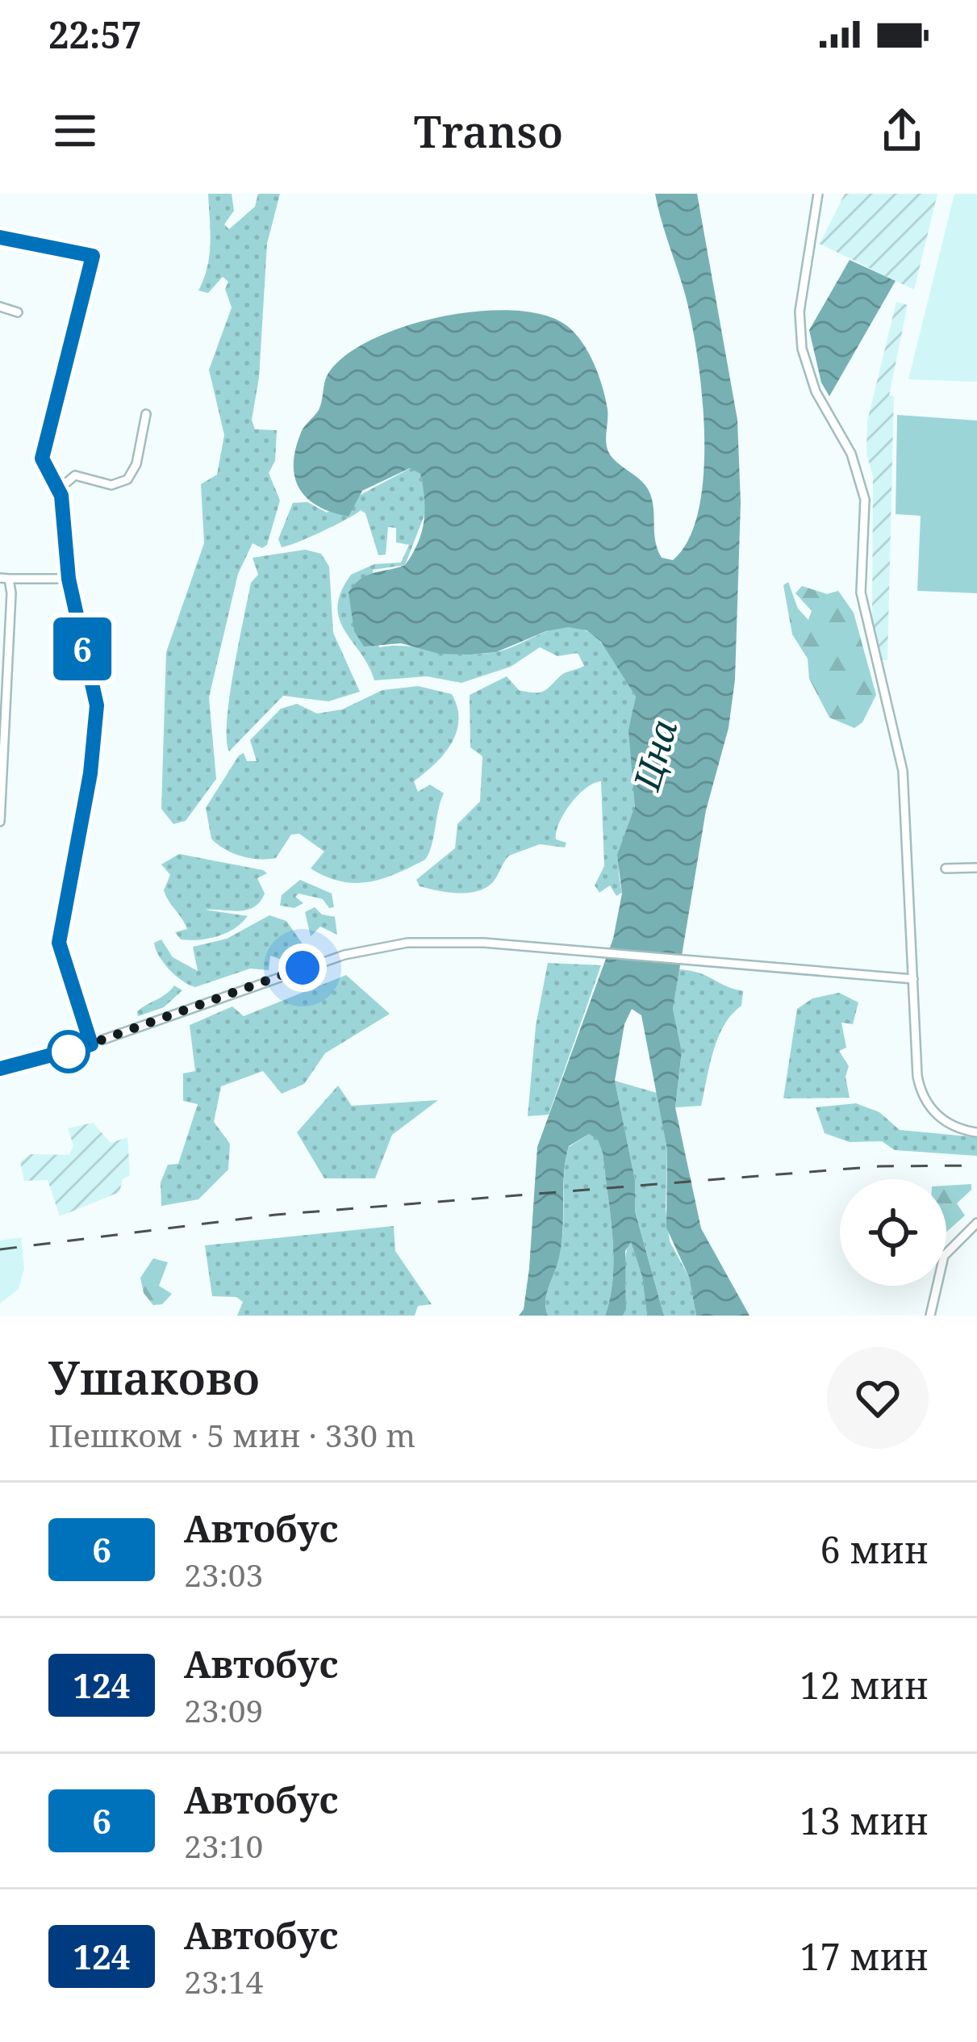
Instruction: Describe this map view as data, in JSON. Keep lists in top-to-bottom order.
{
  "water": ["Цна"],
  "lines": ["bus line 6"],
  "page": {
    "status": "22:57",
    "header": "Transo",
    "on_map": "6",
    "heading": ["Ушаково", "Пешком · 5 мин · 330 m"],
    "list": [
      {
        "mark": "6",
        "name": "Автобус",
        "note": "23:03",
        "value": "6 мин"
      },
      {
        "mark": "124",
        "name": "Автобус",
        "note": "23:09",
        "value": "12 мин"
      },
      {
        "mark": "6",
        "name": "Автобус",
        "note": "23:10",
        "value": "13 мин"
      },
      {
        "mark": "124",
        "name": "Автобус",
        "note": "23:14",
        "value": "17 мин"
      }
    ]
  }
}
